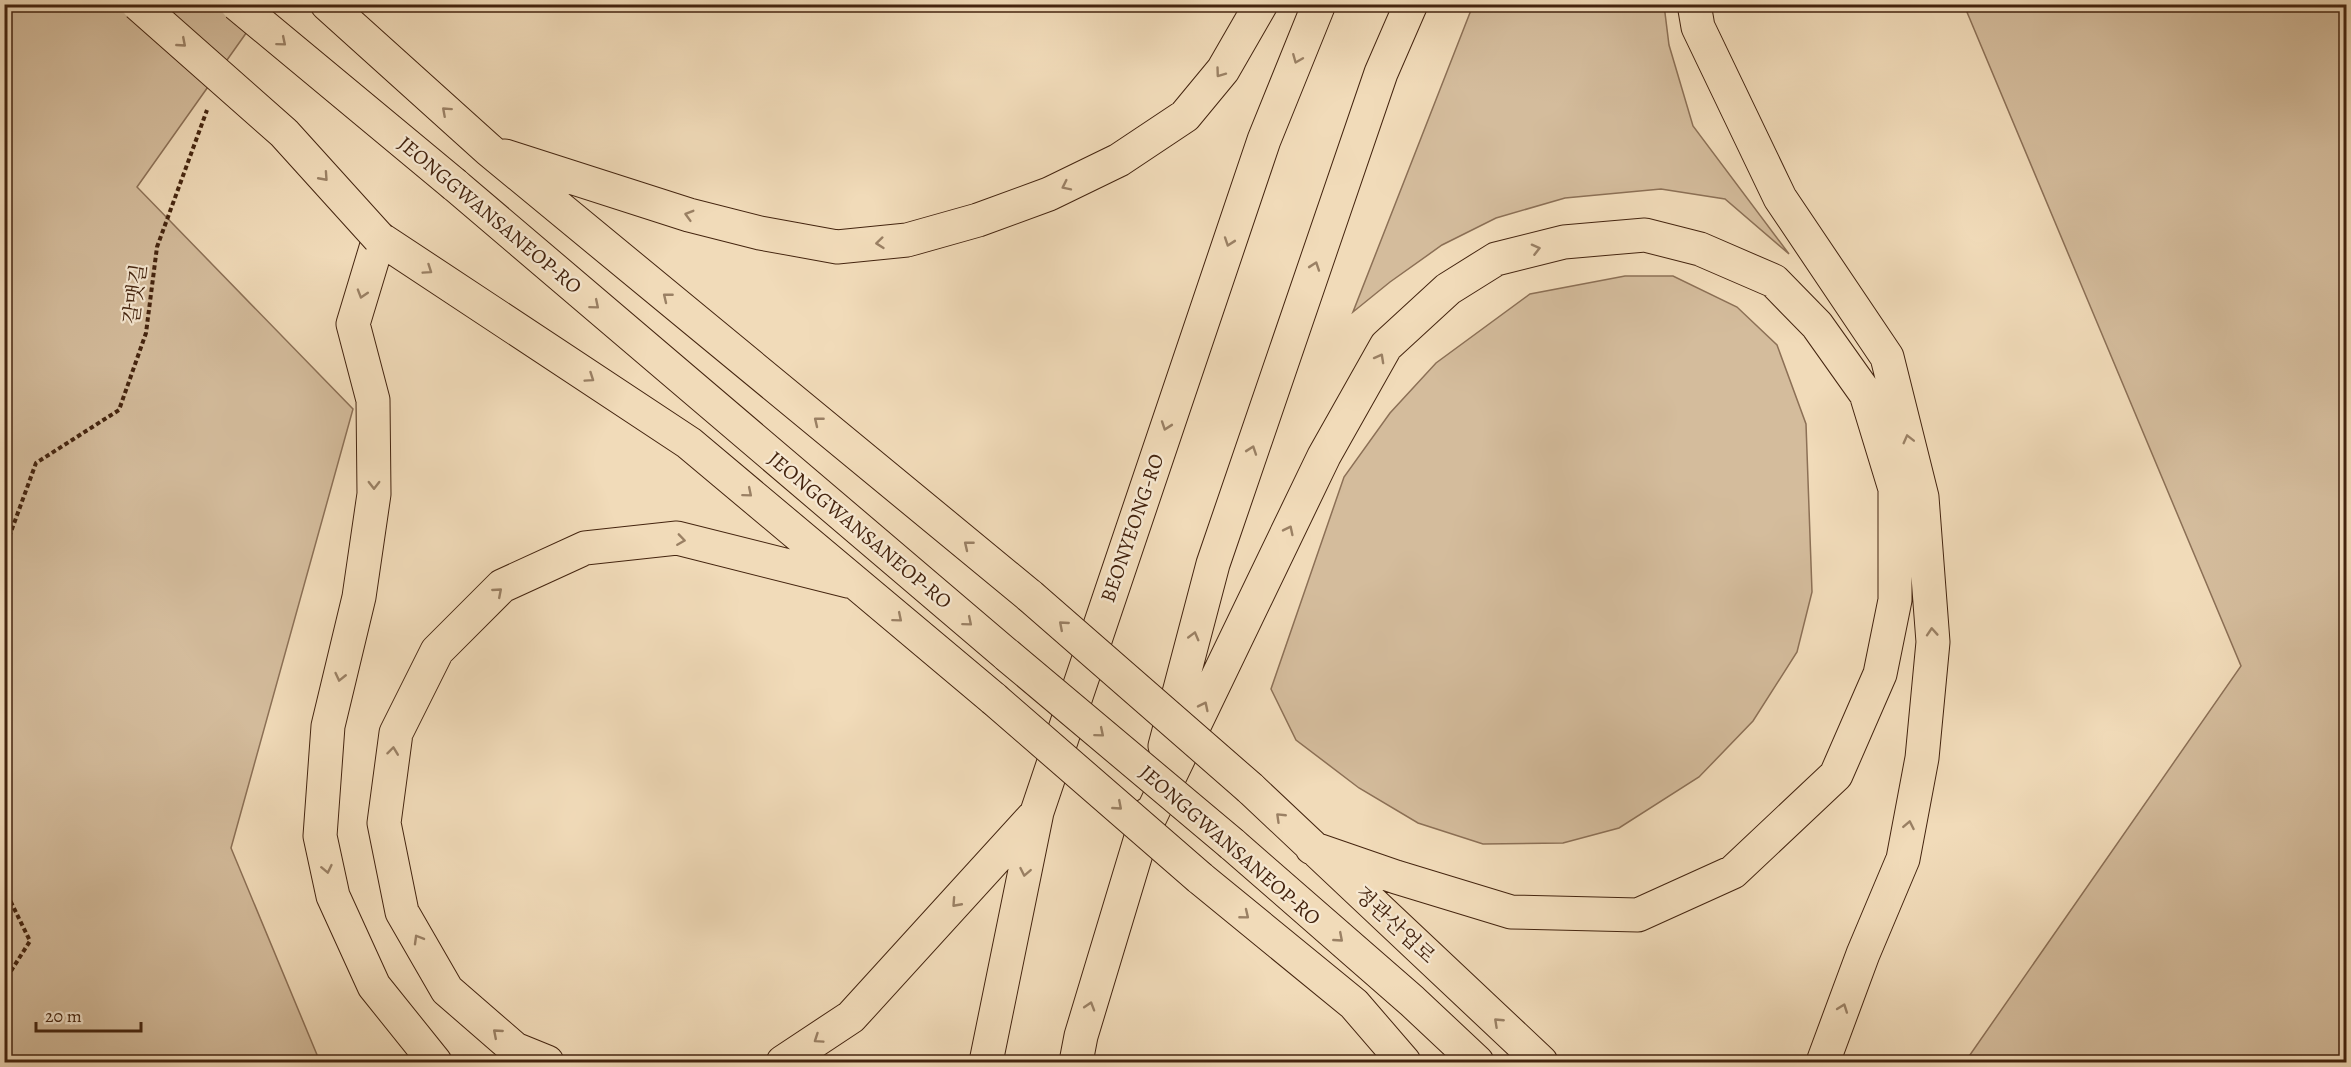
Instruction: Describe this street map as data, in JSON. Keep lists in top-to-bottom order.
{
  "streets": {
    "highway": ["JEONGGWANSANEOP-RO", "BEONYEONG-RO", "정관산업로"],
    "path": ["갈맷길"]
  },
  "scale_bar": "20 m"
}
